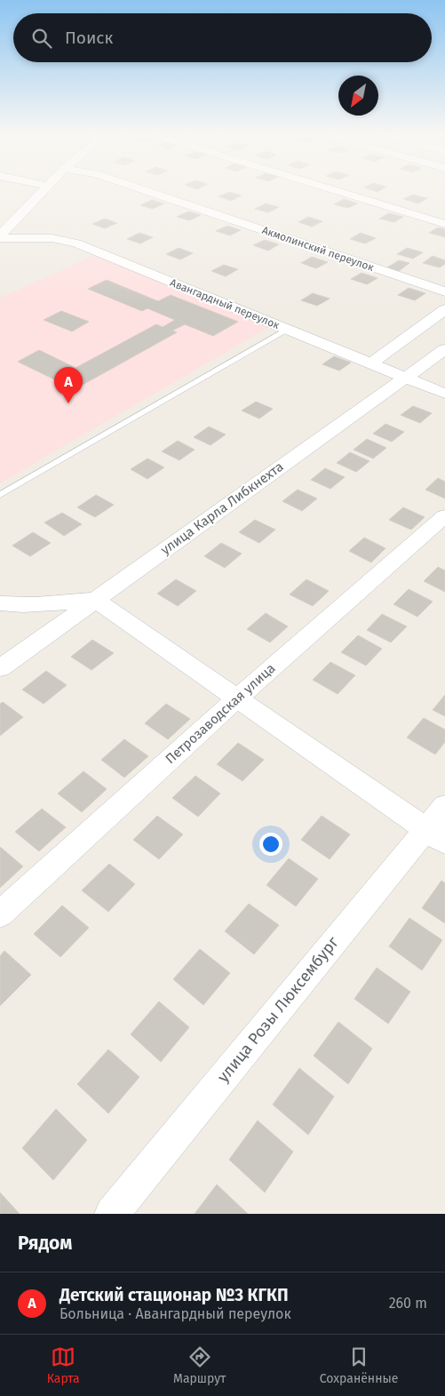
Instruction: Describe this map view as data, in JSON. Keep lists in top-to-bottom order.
{
  "streets": {
    "street": [
      "Акмолинский переулок",
      "Авангардный переулок",
      "улица Карла Либкнехта",
      "Петрозаводская улица",
      "улица Розы Люксембург"
    ]
  },
  "crossings": [
    ["Авангардный переулок", "улица Карла Либкнехта"]
  ],
  "north": "bottom left",
  "page": {
    "search": "Поиск",
    "pins": "A",
    "heading": "Рядом",
    "list": [
      {
        "mark": "A",
        "name": "Детский стационар №3 КГКП",
        "note": "Больница · Авангардный переулок",
        "value": "260 m"
      }
    ],
    "nav": ["Карта", "Маршрут", "Сохранённые"]
  }
}
